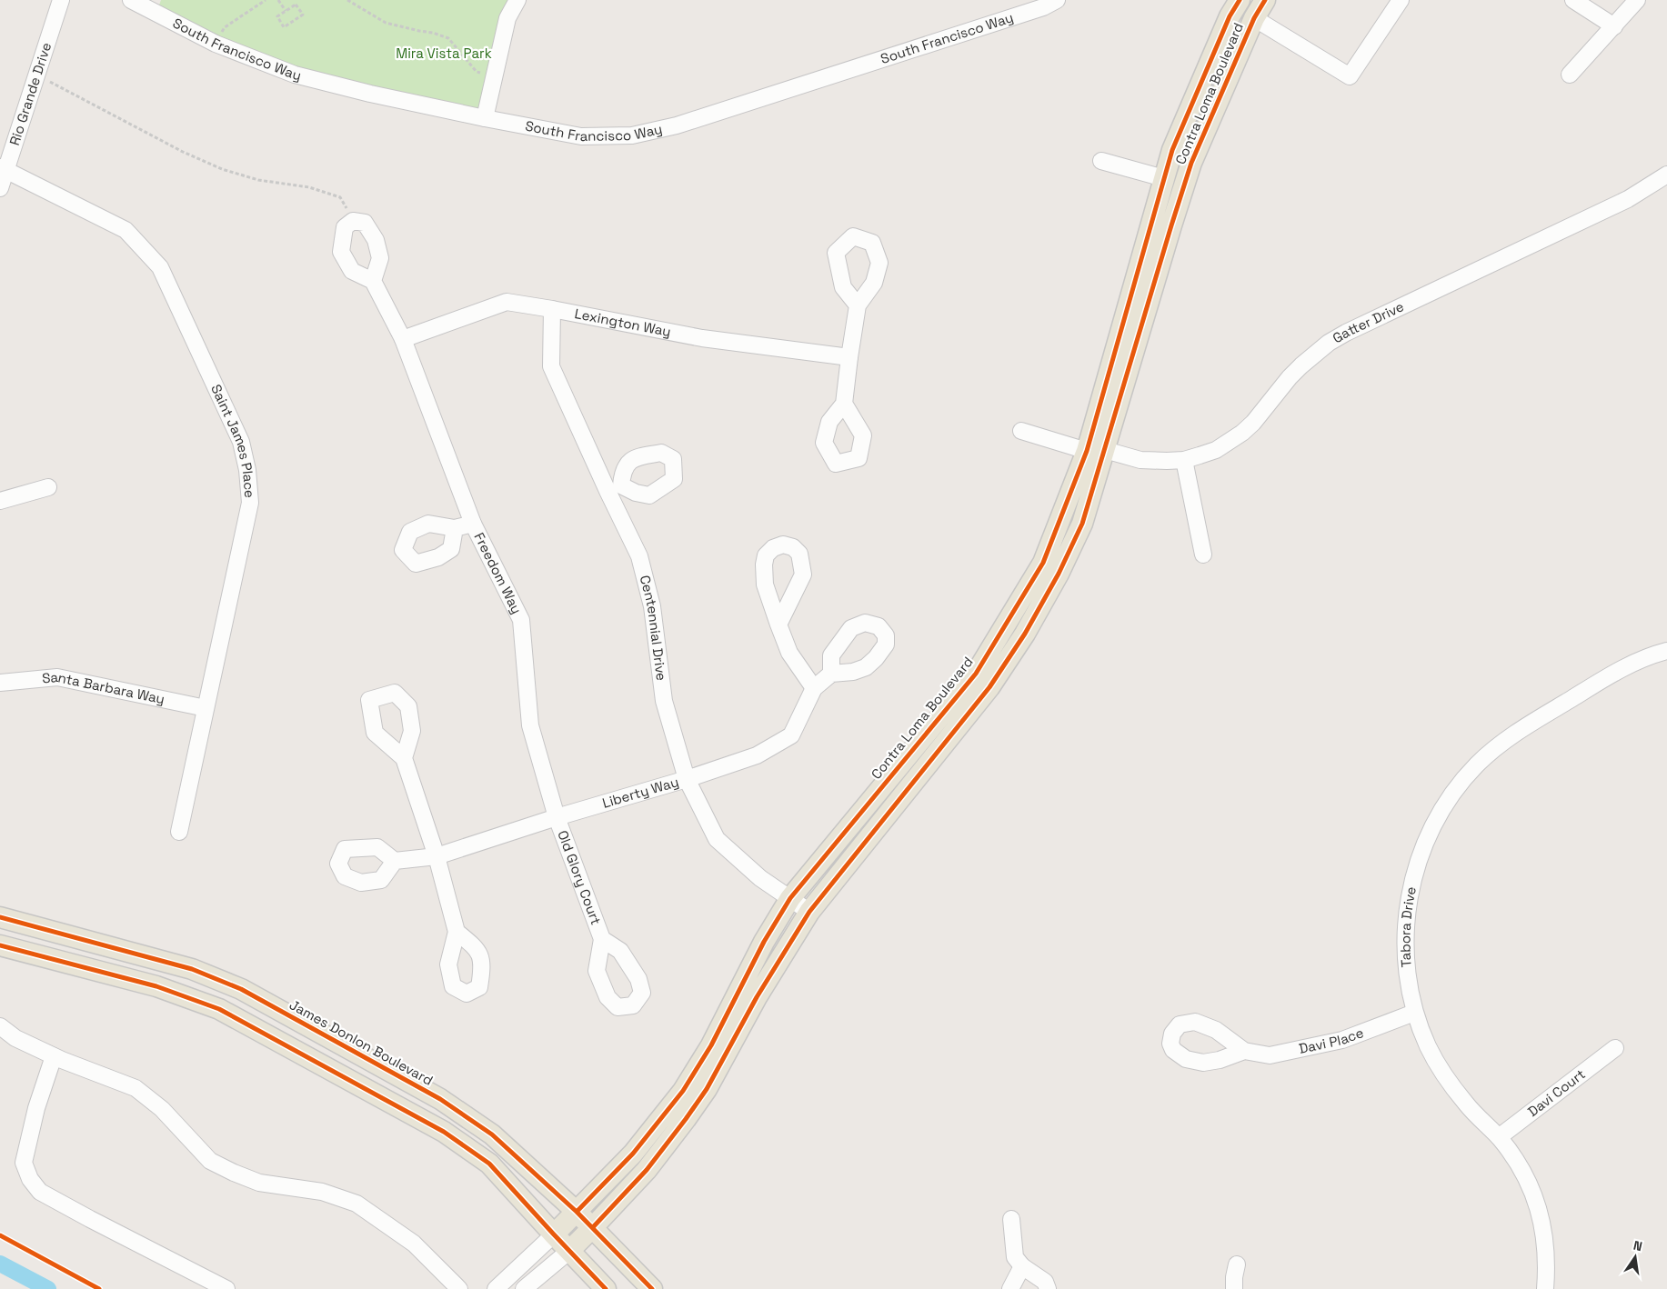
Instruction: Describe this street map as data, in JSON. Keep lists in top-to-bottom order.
{
  "streets": {
    "main road": ["Contra Loma Boulevard", "James Donlon Boulevard"],
    "street": [
      "South Francisco Way",
      "Rio Grande Drive",
      "Lexington Way",
      "Gatter Drive",
      "Saint James Place",
      "Freedom Way",
      "Centennial Drive",
      "Santa Barbara Way",
      "Liberty Way",
      "Old Glory Court",
      "Tabora Drive",
      "Davi Place",
      "Davi Court"
    ]
  },
  "crossings": [
    ["Rio Grande Drive", "Saint James Place"],
    ["Contra Loma Boulevard", "Gatter Drive"],
    ["Contra Loma Boulevard", "Centennial Drive"],
    ["Contra Loma Boulevard", "James Donlon Boulevard"],
    ["Lexington Way", "Freedom Way"],
    ["Lexington Way", "Centennial Drive"],
    ["Saint James Place", "Santa Barbara Way"],
    ["Freedom Way", "Liberty Way"],
    ["Freedom Way", "Old Glory Court"],
    ["Centennial Drive", "Liberty Way"],
    ["Liberty Way", "Old Glory Court"],
    ["Tabora Drive", "Davi Place"],
    ["Tabora Drive", "Davi Court"]
  ],
  "parks": ["Mira Vista Park"],
  "north": "top"
}
